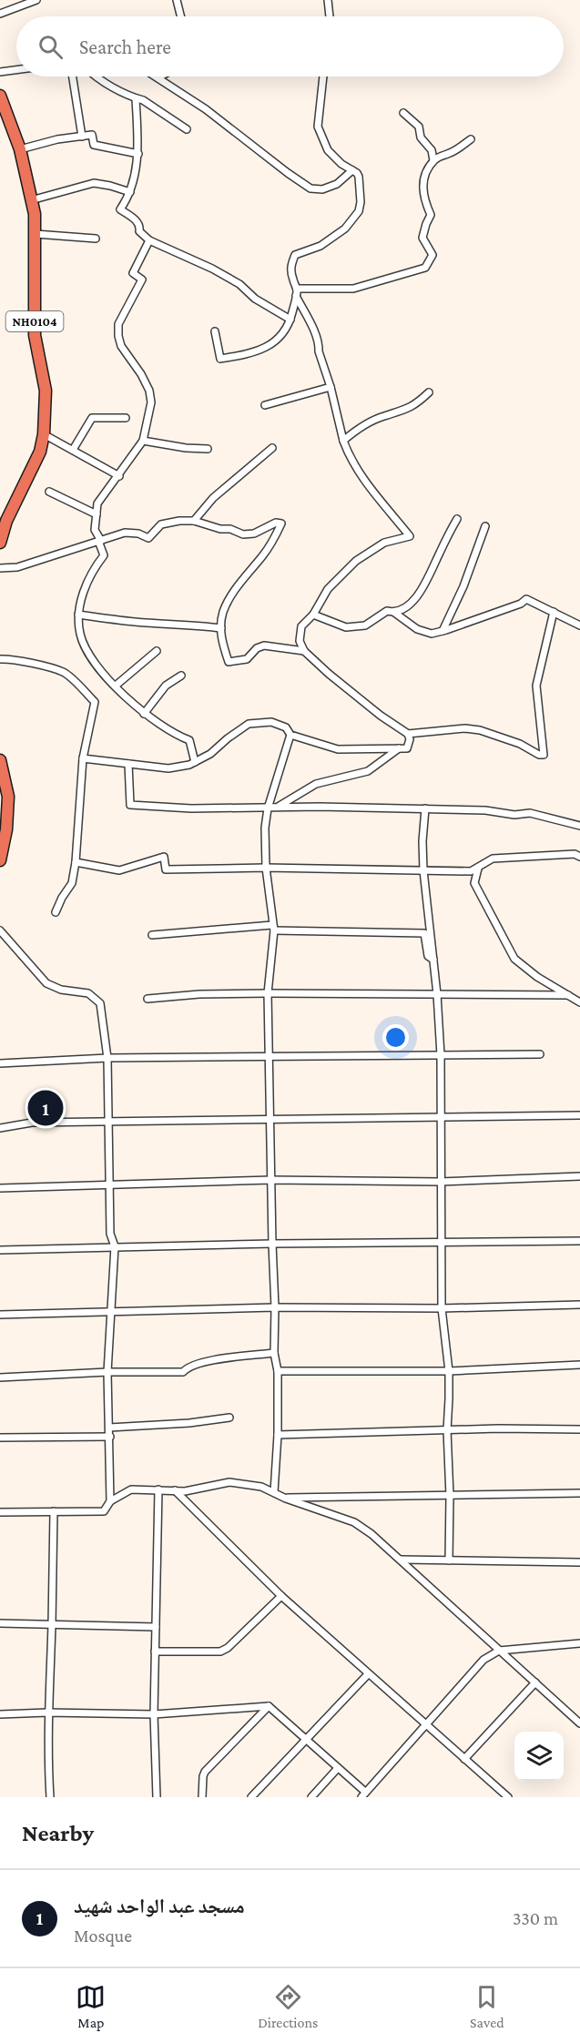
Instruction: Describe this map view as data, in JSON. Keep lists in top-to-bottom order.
{
  "streets": {
    "highway": ["NH0104"]
  },
  "page": {
    "search": "Search here",
    "pins": "1",
    "heading": "Nearby",
    "list": [
      {
        "mark": "1",
        "name": "مسجد عبد الواحد شهید",
        "note": "Mosque",
        "value": "330 m"
      }
    ],
    "nav": ["Map", "Directions", "Saved"]
  }
}
